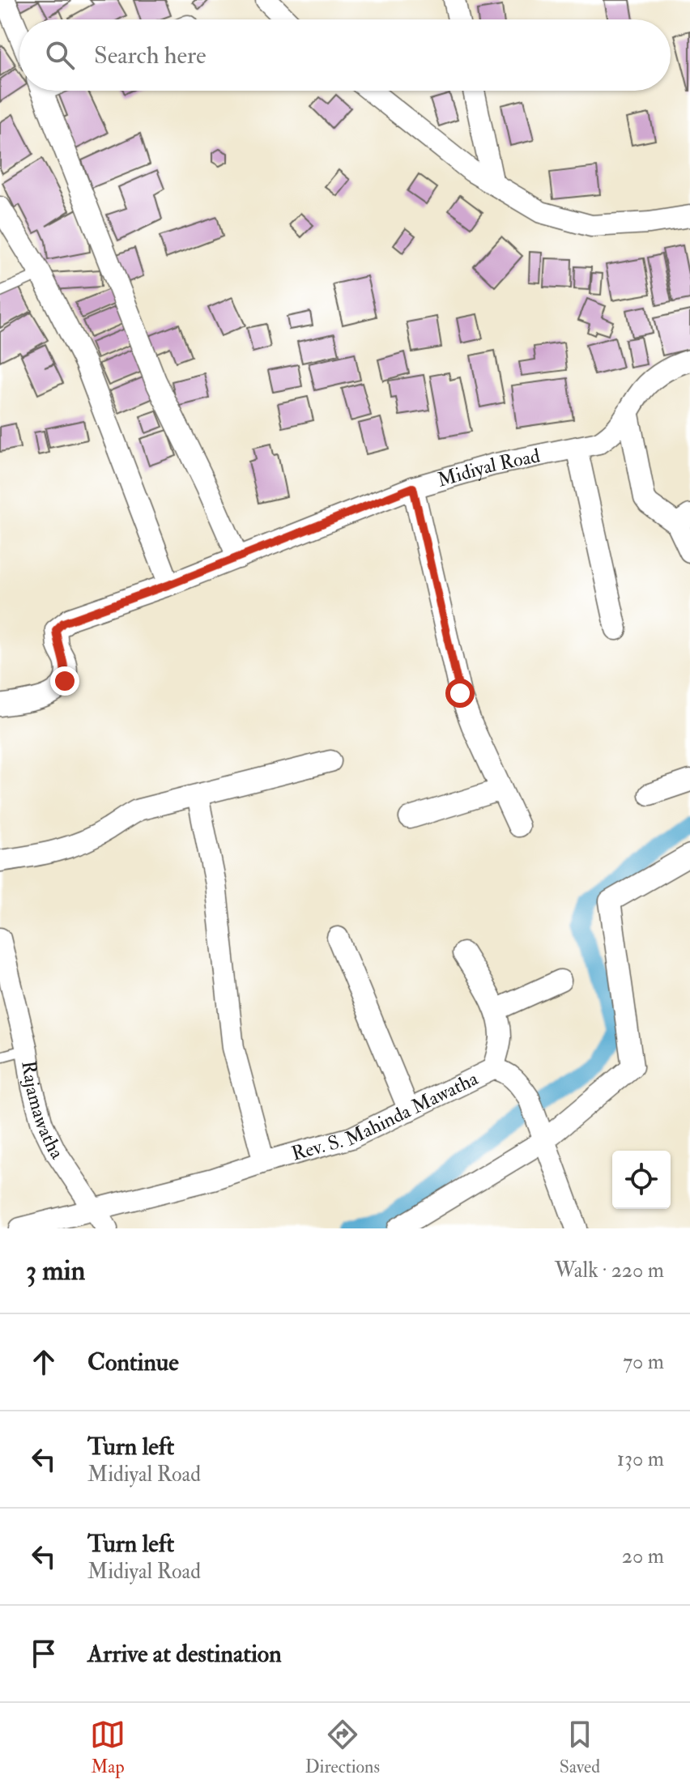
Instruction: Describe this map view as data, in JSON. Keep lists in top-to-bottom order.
{
  "streets": {
    "street": ["Midiyal Road", "Rajamawatha", "Rev. S. Mahinda Mawatha"]
  },
  "crossings": [
    ["Rajamawatha", "Rev. S. Mahinda Mawatha"]
  ],
  "page": {
    "search": "Search here",
    "heading": ["3 min", "Walk · 220 m"],
    "list": [
      ["Continue", "70 m"],
      ["Turn left", "Midiyal Road", "130 m"],
      ["Turn left", "Midiyal Road", "20 m"],
      "Arrive at destination"
    ],
    "nav": ["Map", "Directions", "Saved"]
  }
}
